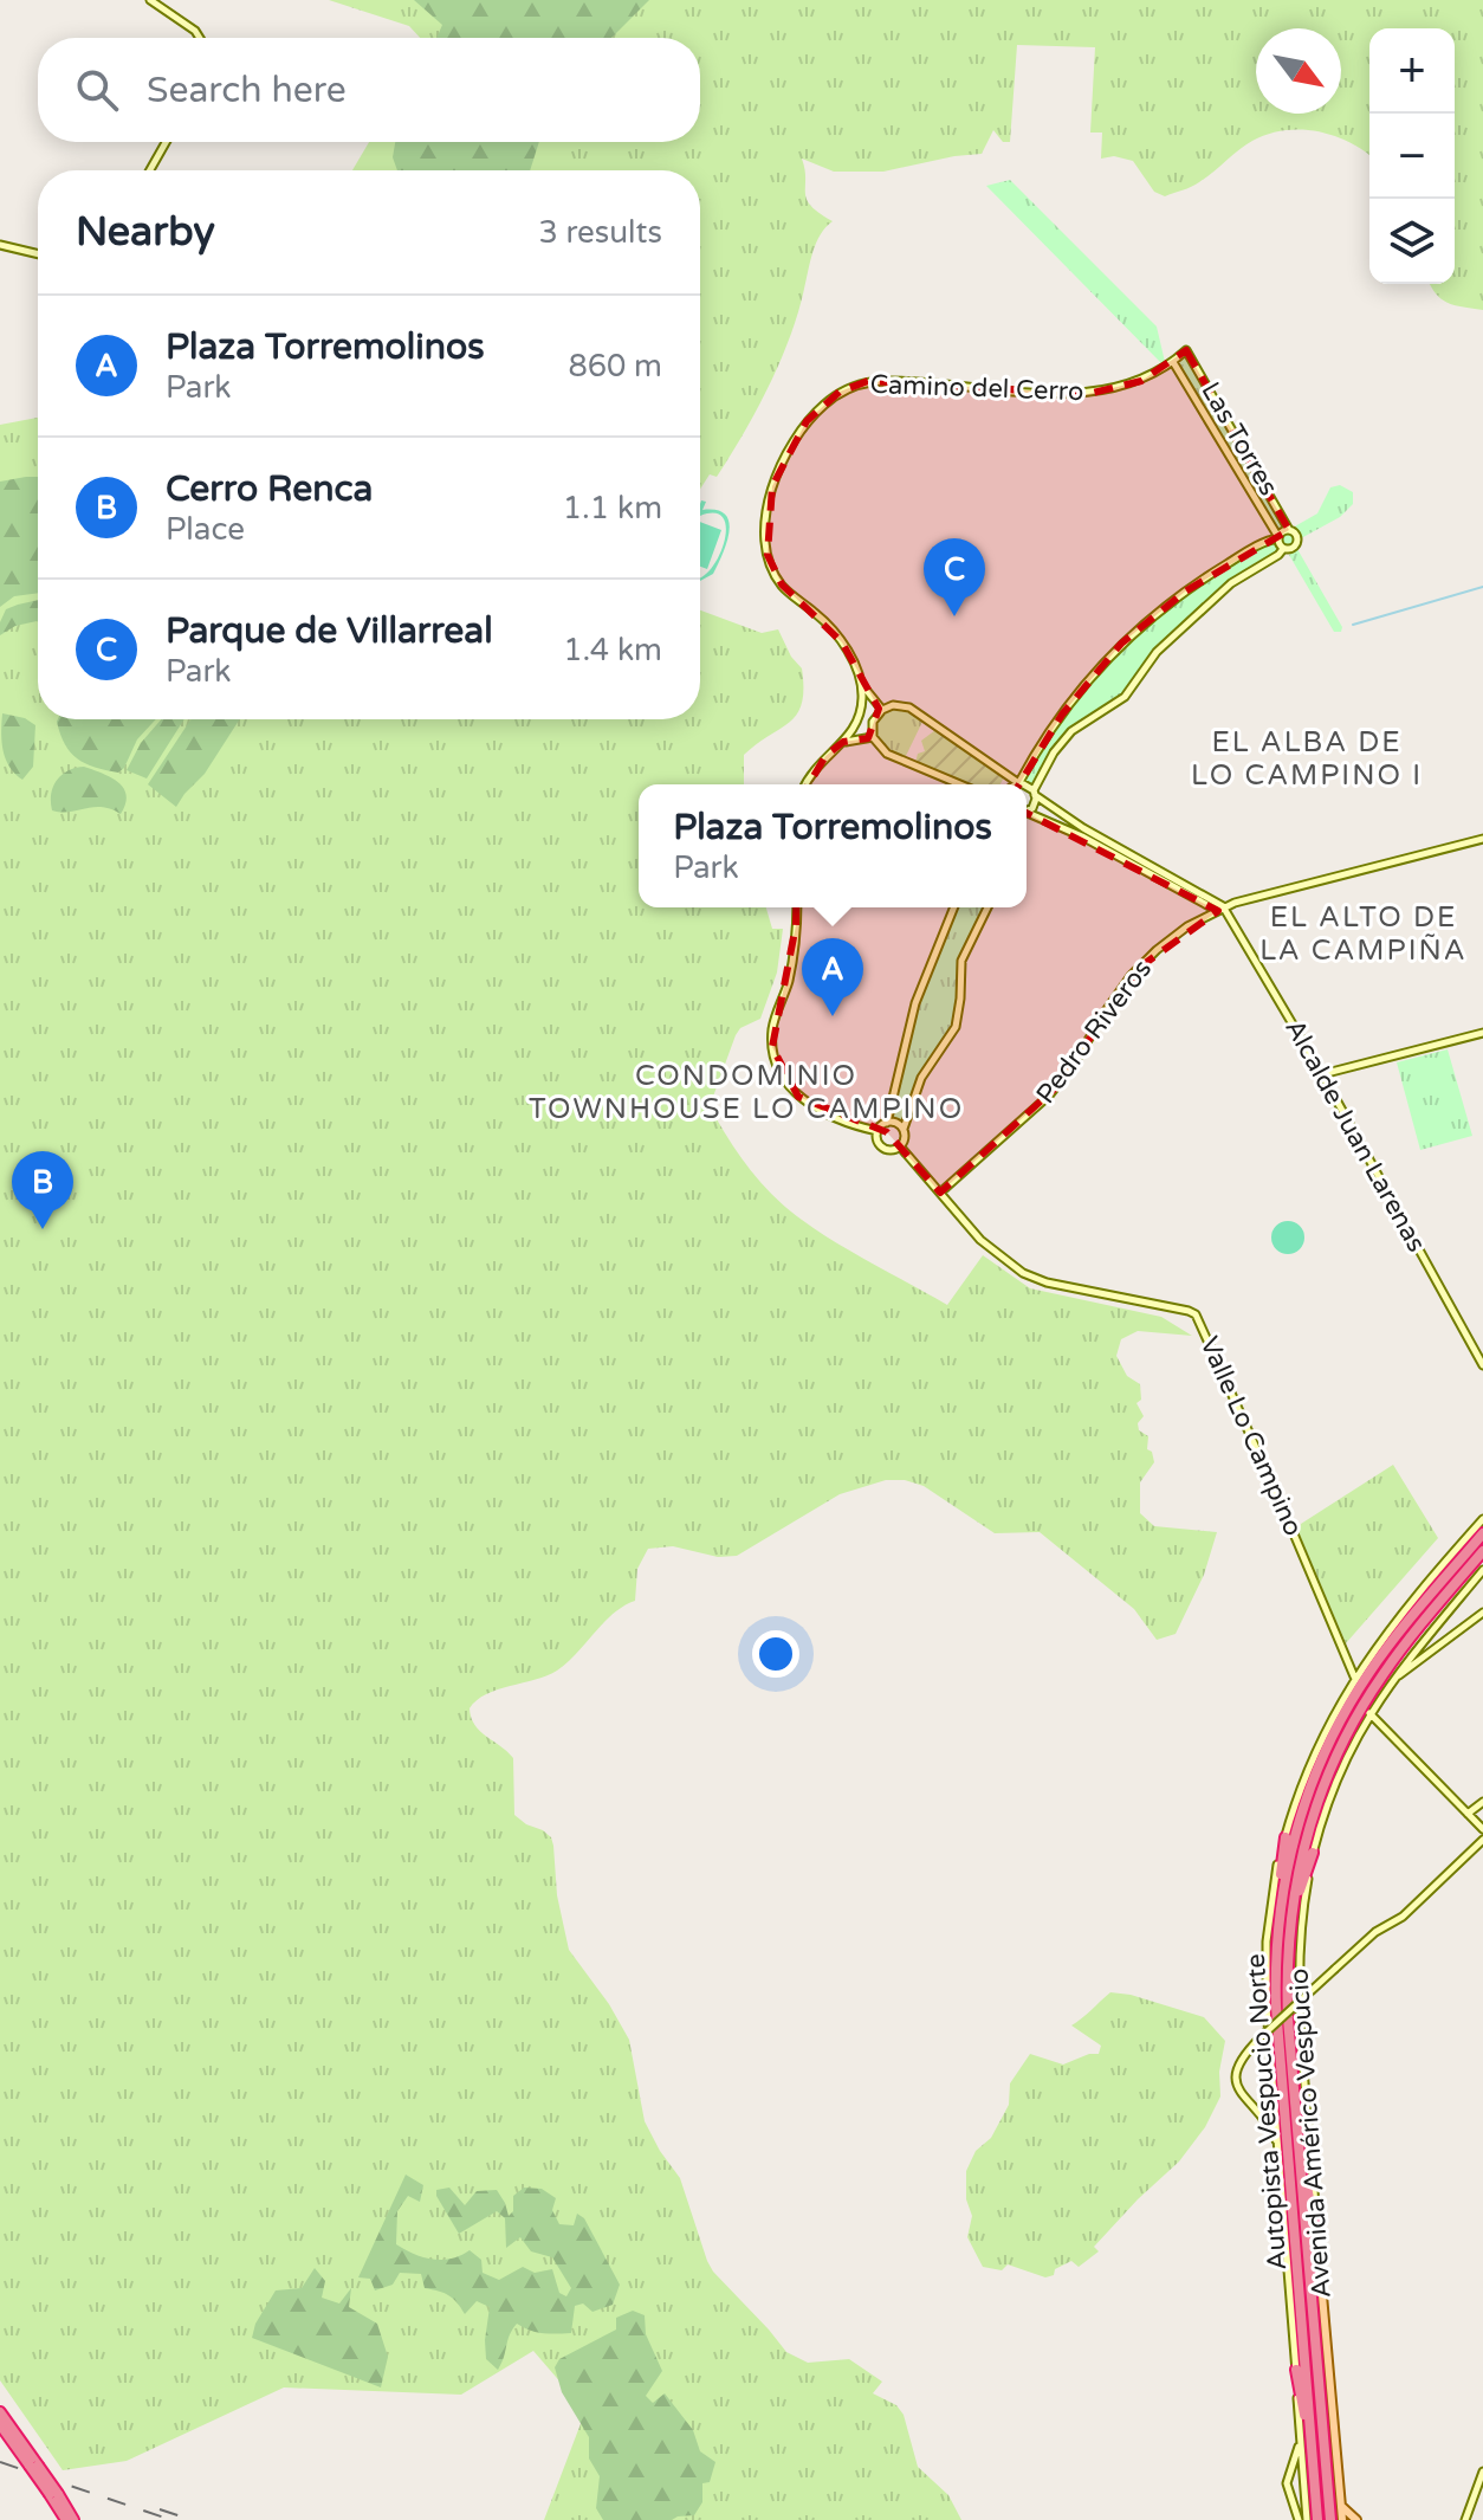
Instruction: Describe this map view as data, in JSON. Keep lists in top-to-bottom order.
{
  "streets": {
    "highway": ["Autopista Vespucio Norte"],
    "main road": ["Avenida Américo Vespucio"],
    "street": [
      "Camino del Cerro",
      "Las Torres",
      "Pedro Riveros",
      "Alcalde Juan Larenas",
      "Valle Lo Campino"
    ]
  },
  "crossings": [
    ["Camino del Cerro", "Las Torres"],
    ["Pedro Riveros", "Alcalde Juan Larenas"],
    ["Pedro Riveros", "Valle Lo Campino"],
    ["Valle Lo Campino", "Avenida Américo Vespucio"]
  ],
  "districts": ["EL ALBA DE LO CAMPINO I", "EL ALTO DE LA CAMPIÑA", "CONDOMINIO TOWNHOUSE LO CAMPINO"],
  "north": "bottom right",
  "page": {
    "map_buttons": ["+", "−"],
    "search": "Search here",
    "heading": ["Nearby", "3 results"],
    "list": [
      {
        "mark": "A",
        "name": "Plaza Torremolinos",
        "note": "Park",
        "value": "860 m"
      },
      {
        "mark": "B",
        "name": "Cerro Renca",
        "note": "Place",
        "value": "1.1 km"
      },
      {
        "mark": "C",
        "name": "Parque de Villarreal",
        "note": "Park",
        "value": "1.4 km"
      }
    ],
    "pins": ["C", "A", "B"],
    "popup": ["Plaza Torremolinos", "Park"]
  }
}
